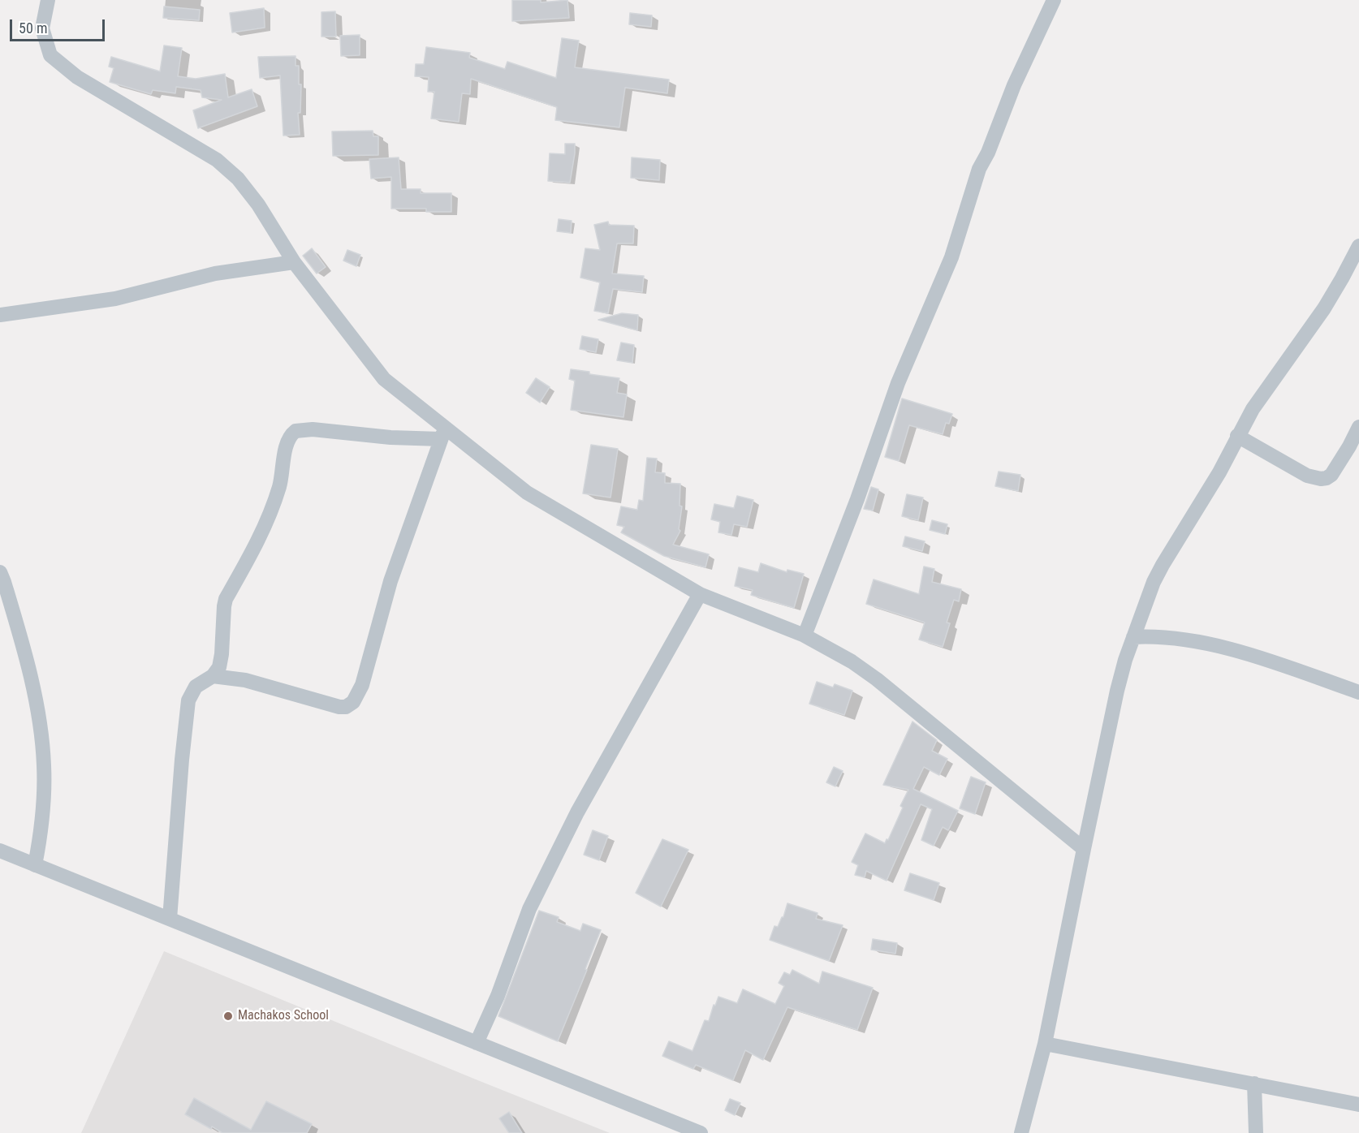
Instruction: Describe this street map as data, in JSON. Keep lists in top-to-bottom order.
{
  "places": ["Machakos School"],
  "scale_bar": "50 m"
}
